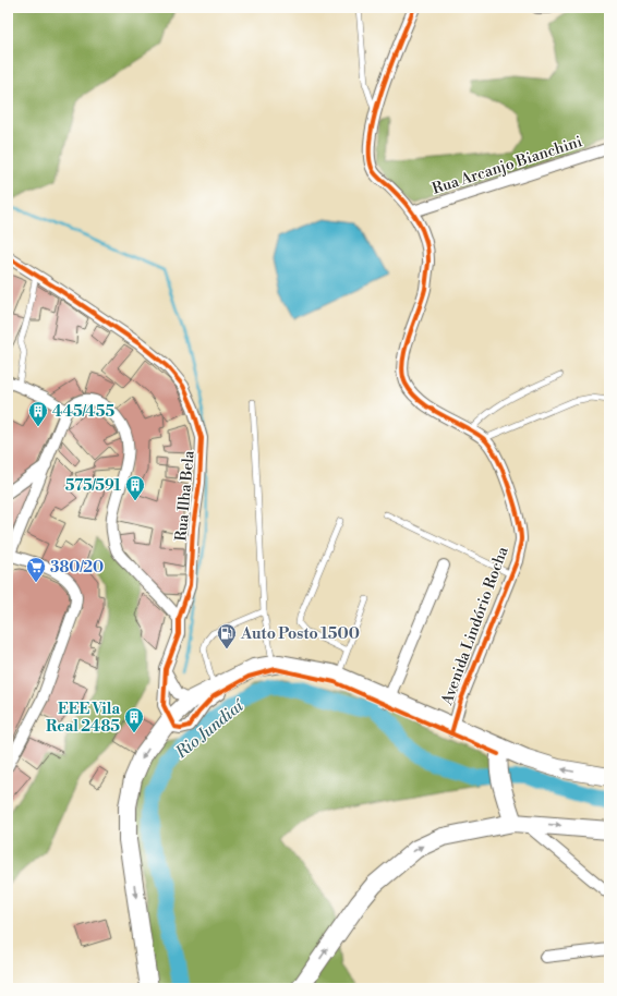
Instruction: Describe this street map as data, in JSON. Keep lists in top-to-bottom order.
{
  "streets": {
    "street": ["Rua Arcanjo Bianchini", "Rua Ilha Bela", "Avenida Lindório Rocha"]
  },
  "crossings": [
    ["Rua Arcanjo Bianchini", "Avenida Lindório Rocha"]
  ],
  "water": ["Rio Jundiaí"],
  "places": {
    "building": ["445/455", "575/591", "EEE Vila Real 2485"],
    "supermarket": ["380/20"],
    "fuel station": ["Auto Posto 1500"]
  }
}
